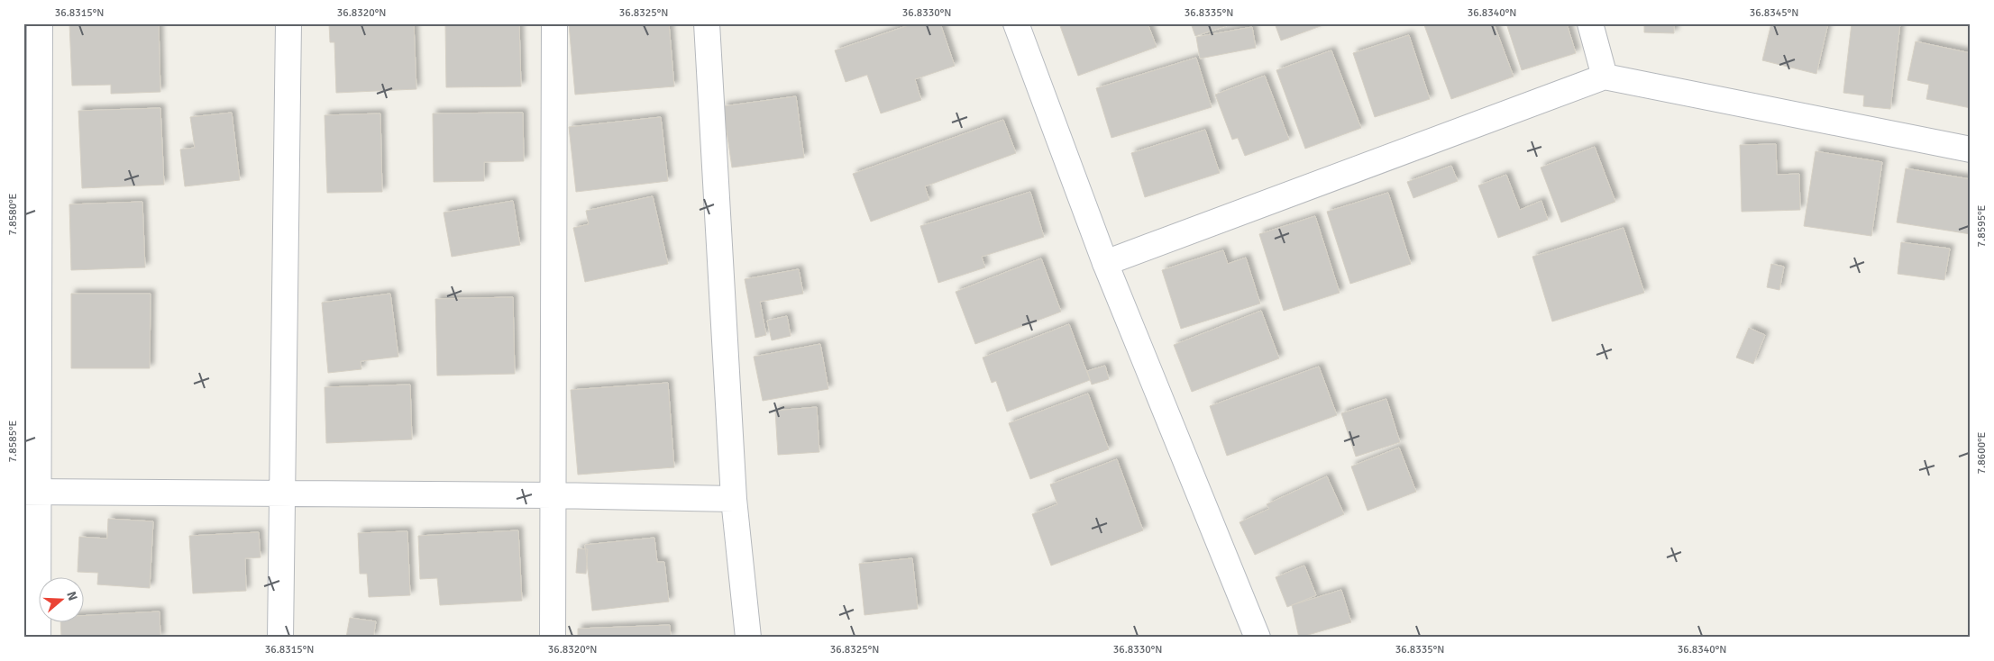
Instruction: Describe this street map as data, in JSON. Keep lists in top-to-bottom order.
{
  "north": "right",
  "coordinates": [
    "36.8315°N",
    "36.8320°N",
    "36.8325°N",
    "36.8330°N",
    "36.8335°N",
    "36.8340°N",
    "36.8345°N",
    "7.8580°E",
    "7.8595°E",
    "7.8585°E",
    "7.8600°E"
  ]
}
